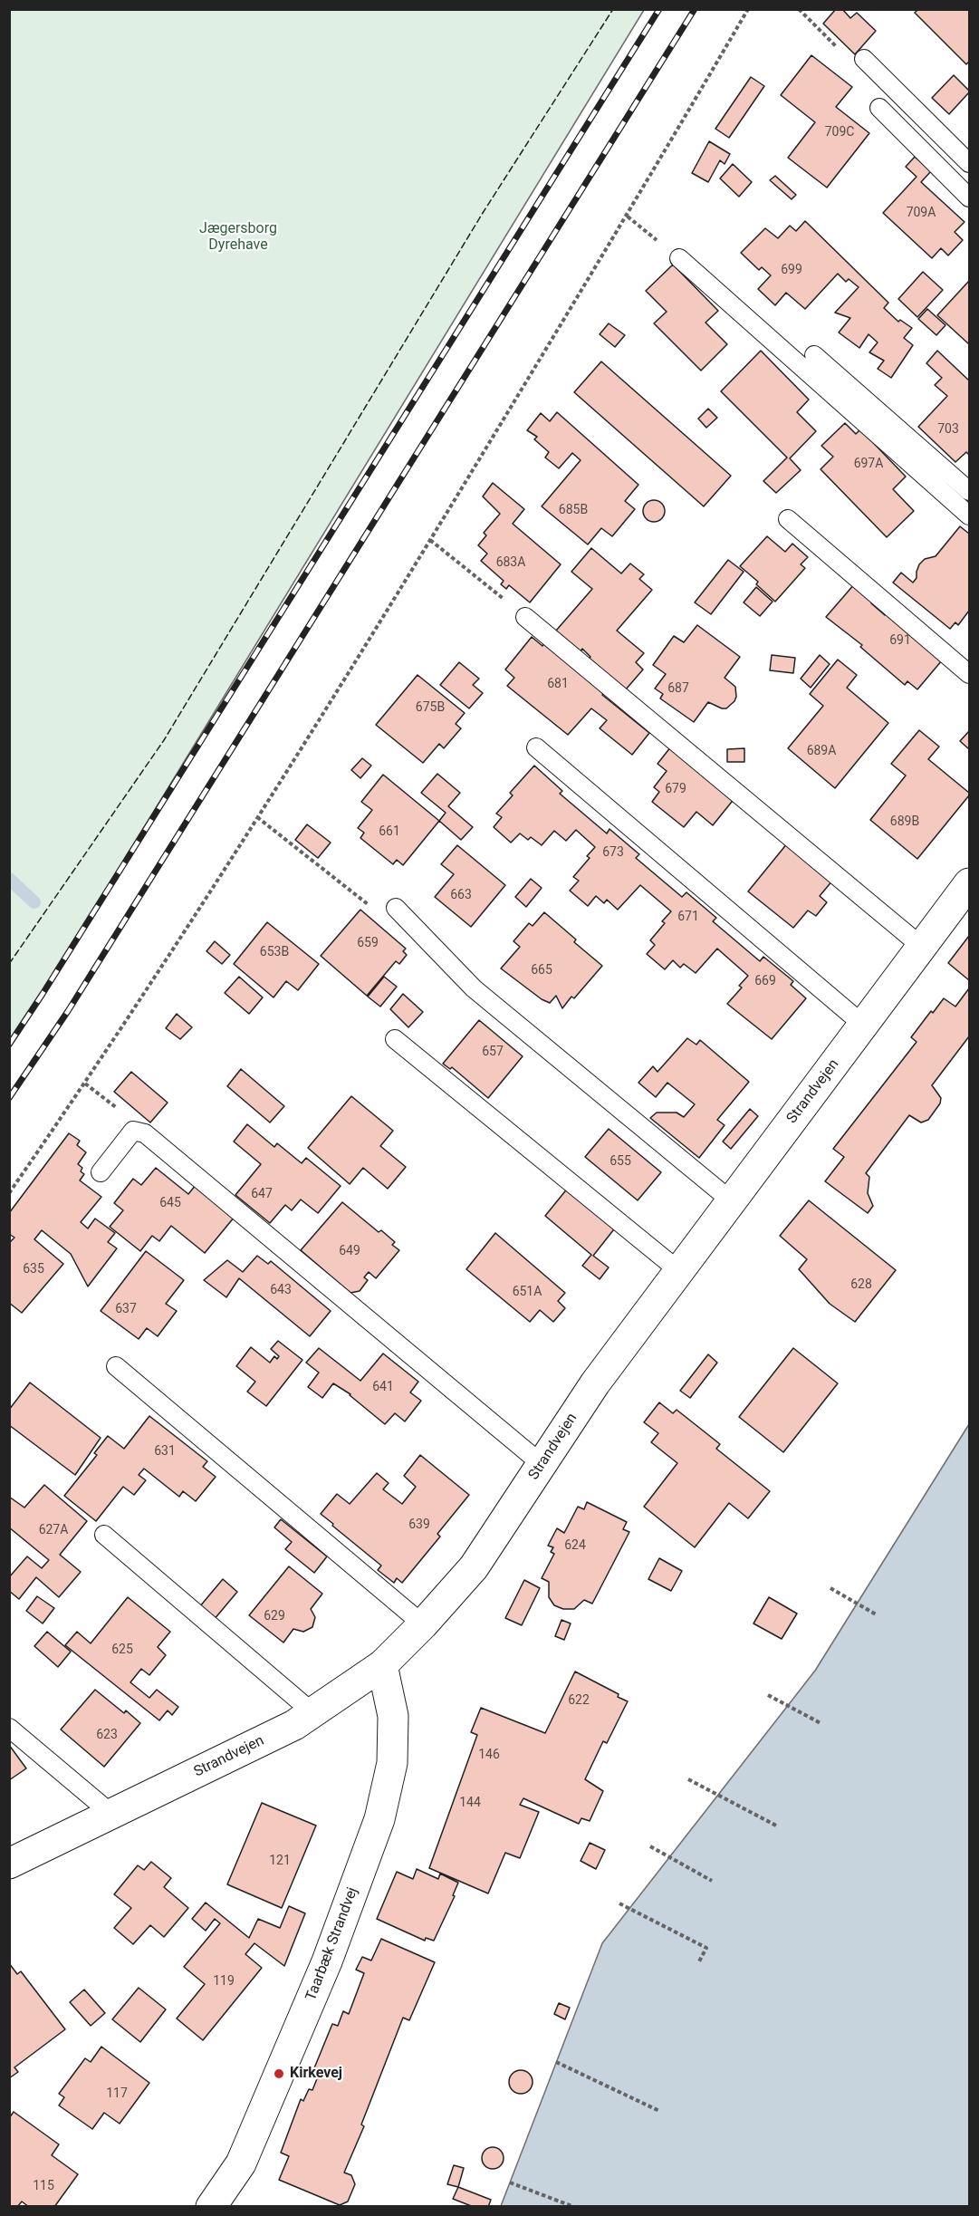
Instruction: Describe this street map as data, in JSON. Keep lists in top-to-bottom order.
{
  "streets": {
    "main road": ["Strandvejen", "Taarbæk Strandvej"]
  },
  "crossings": [
    ["Strandvejen", "Taarbæk Strandvej"]
  ],
  "parks": ["Jægersborg Dyrehave"],
  "places": ["Kirkevej"],
  "house_numbers": [
    "709C",
    "709A",
    "699",
    "703",
    "697A",
    "685B",
    "683A",
    "691",
    "681",
    "687",
    "675B",
    "689A",
    "679",
    "689B",
    "661",
    "673",
    "663",
    "671",
    "659",
    "653B",
    "665",
    "669",
    "657",
    "655",
    "647",
    "645",
    "649",
    "635",
    "628",
    "643",
    "651A",
    "637",
    "641",
    "631",
    "639",
    "627A",
    "624",
    "629",
    "625",
    "622",
    "623",
    "146",
    "144",
    "121",
    "119",
    "117",
    "115"
  ]
}
